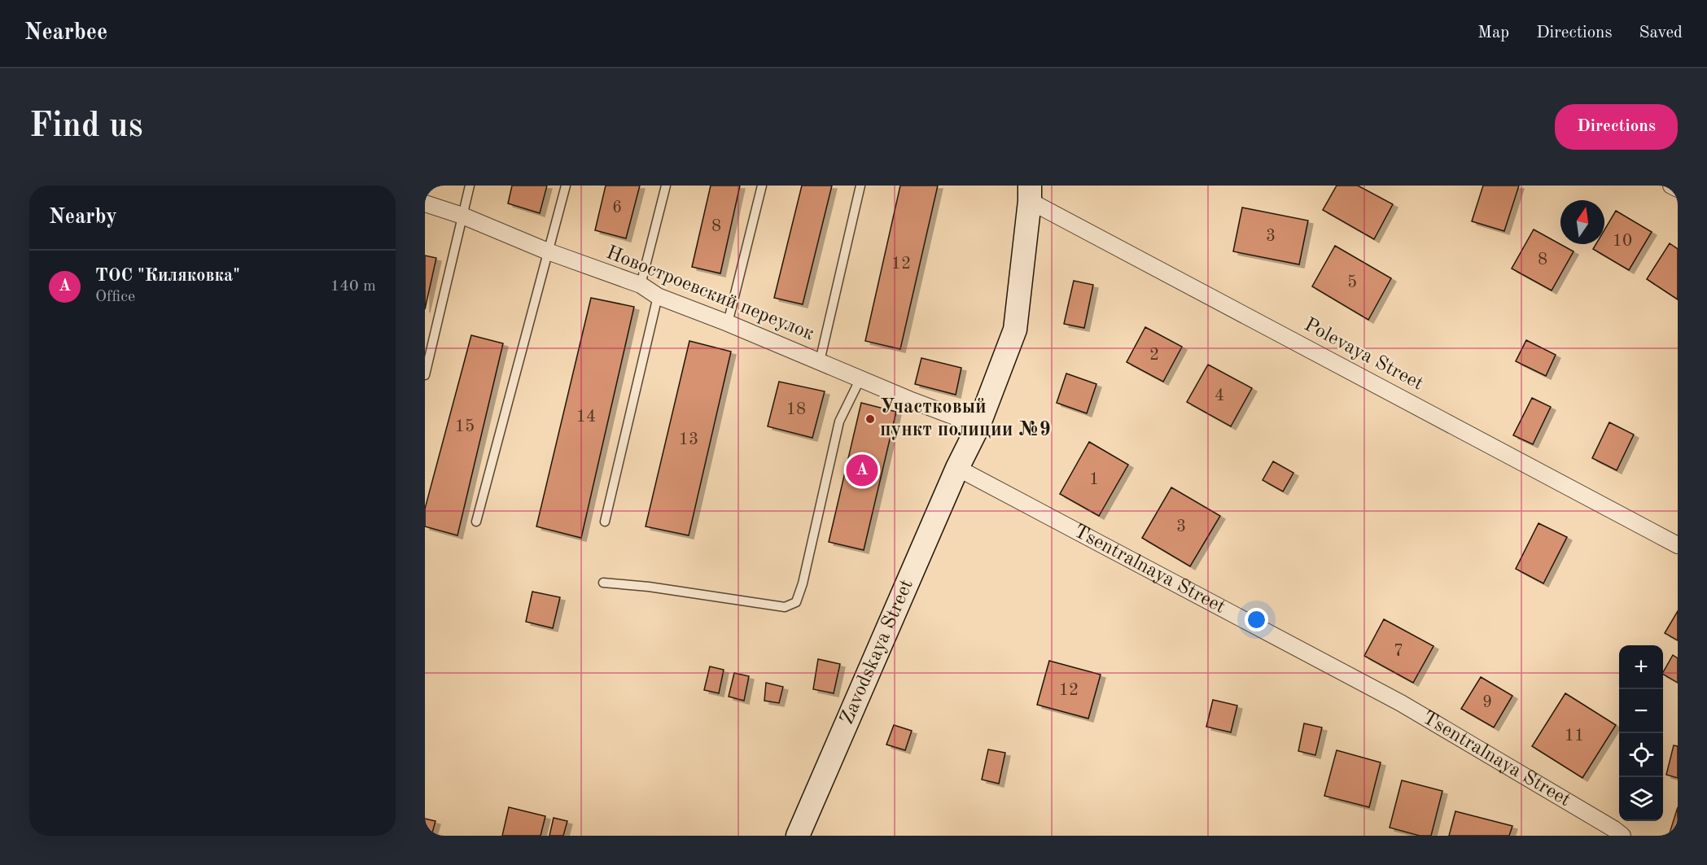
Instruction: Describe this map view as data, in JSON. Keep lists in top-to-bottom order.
{
  "streets": {
    "street": [
      "Новостроевский переулок",
      "Polevaya Street",
      "Tsentralnaya Street",
      "Zavodskaya Street"
    ]
  },
  "crossings": [
    ["Tsentralnaya Street", "Zavodskaya Street"]
  ],
  "places": ["Участковый пункт полиции №9"],
  "house_numbers": [
    "6",
    "8",
    "3",
    "10",
    "8",
    "12",
    "5",
    "2",
    "4",
    "18",
    "14",
    "15",
    "13",
    "1",
    "3",
    "7",
    "12",
    "9",
    "11"
  ],
  "north": "top",
  "page": {
    "header": "Nearbee",
    "nav": ["Map", "Directions", "Saved"],
    "buttons": "Directions",
    "title": "Find us",
    "heading": "Nearby",
    "list": [
      {
        "mark": "A",
        "name": "ТОС \"Киляковка\"",
        "note": "Office",
        "value": "140 m"
      }
    ],
    "pins": "A",
    "map_buttons": ["+", "−"]
  }
}
